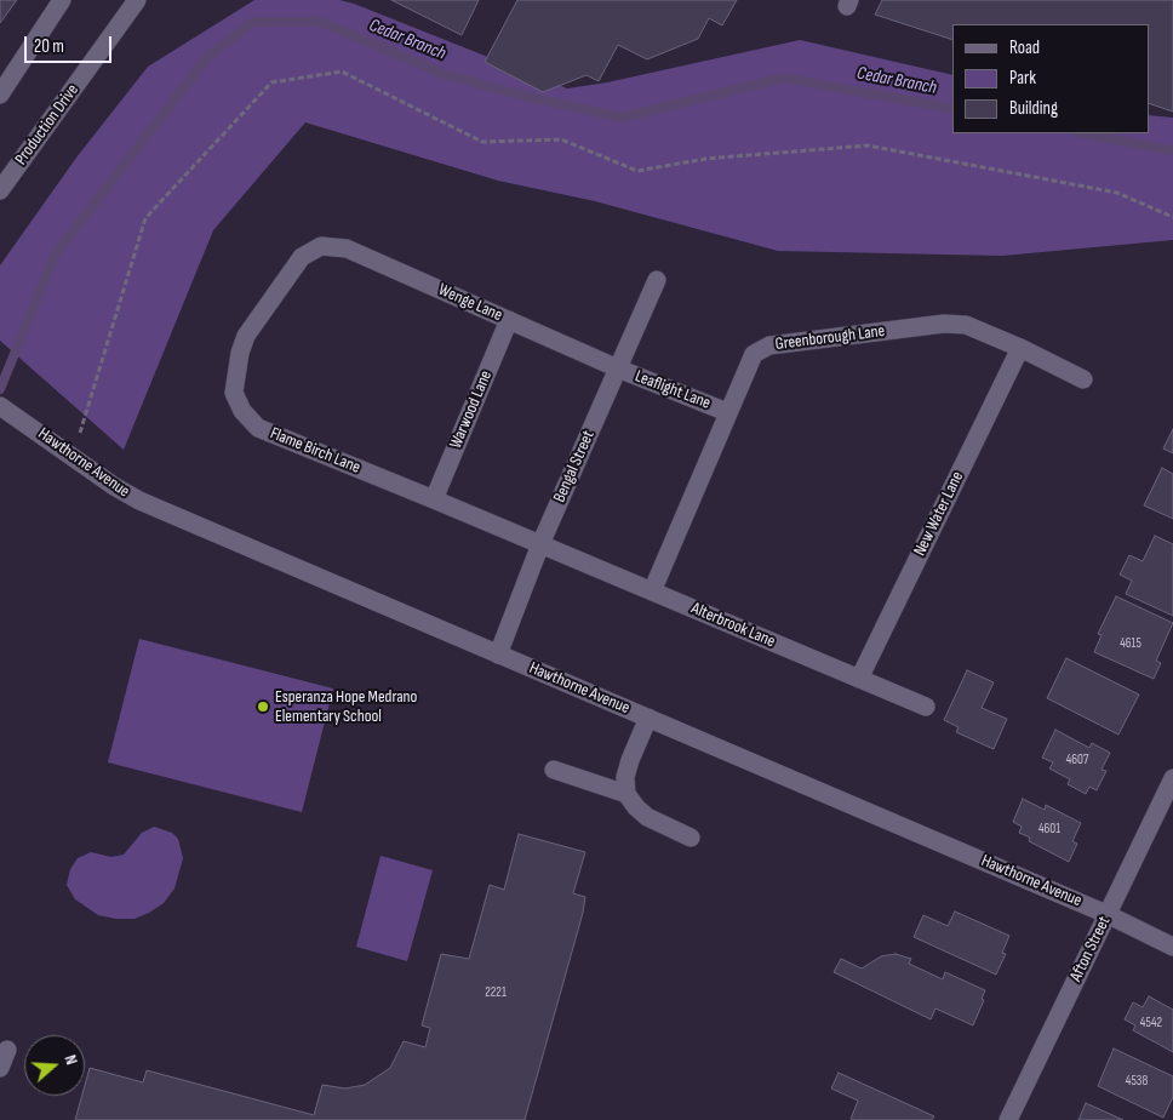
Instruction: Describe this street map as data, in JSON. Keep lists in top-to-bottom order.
{
  "streets": {
    "street": [
      "Production Drive",
      "Wenge Lane",
      "Greenborough Lane",
      "Leaflight Lane",
      "Warwood Lane",
      "Flame Birch Lane",
      "Hawthorne Avenue",
      "Bengal Street",
      "New Water Lane",
      "Alterbrook Lane",
      "Afton Street"
    ]
  },
  "crossings": [
    ["Wenge Lane", "Leaflight Lane"],
    ["Wenge Lane", "Warwood Lane"],
    ["Wenge Lane", "Flame Birch Lane"],
    ["Wenge Lane", "Bengal Street"],
    ["Greenborough Lane", "Leaflight Lane"],
    ["Greenborough Lane", "New Water Lane"],
    ["Greenborough Lane", "Alterbrook Lane"],
    ["Leaflight Lane", "Bengal Street"],
    ["Warwood Lane", "Flame Birch Lane"],
    ["Flame Birch Lane", "Bengal Street"],
    ["Flame Birch Lane", "Alterbrook Lane"],
    ["Hawthorne Avenue", "Bengal Street"],
    ["Hawthorne Avenue", "Afton Street"],
    ["Bengal Street", "Alterbrook Lane"],
    ["New Water Lane", "Alterbrook Lane"]
  ],
  "water": ["Cedar Branch"],
  "places": ["Esperanza Hope Medrano Elementary School"],
  "house_numbers": [
    "4615",
    "4607",
    "4601",
    "2221",
    "4542",
    "4538"
  ],
  "legend": ["Road", "Park", "Building"],
  "scale_bar": "20 m",
  "north": "right"
}
